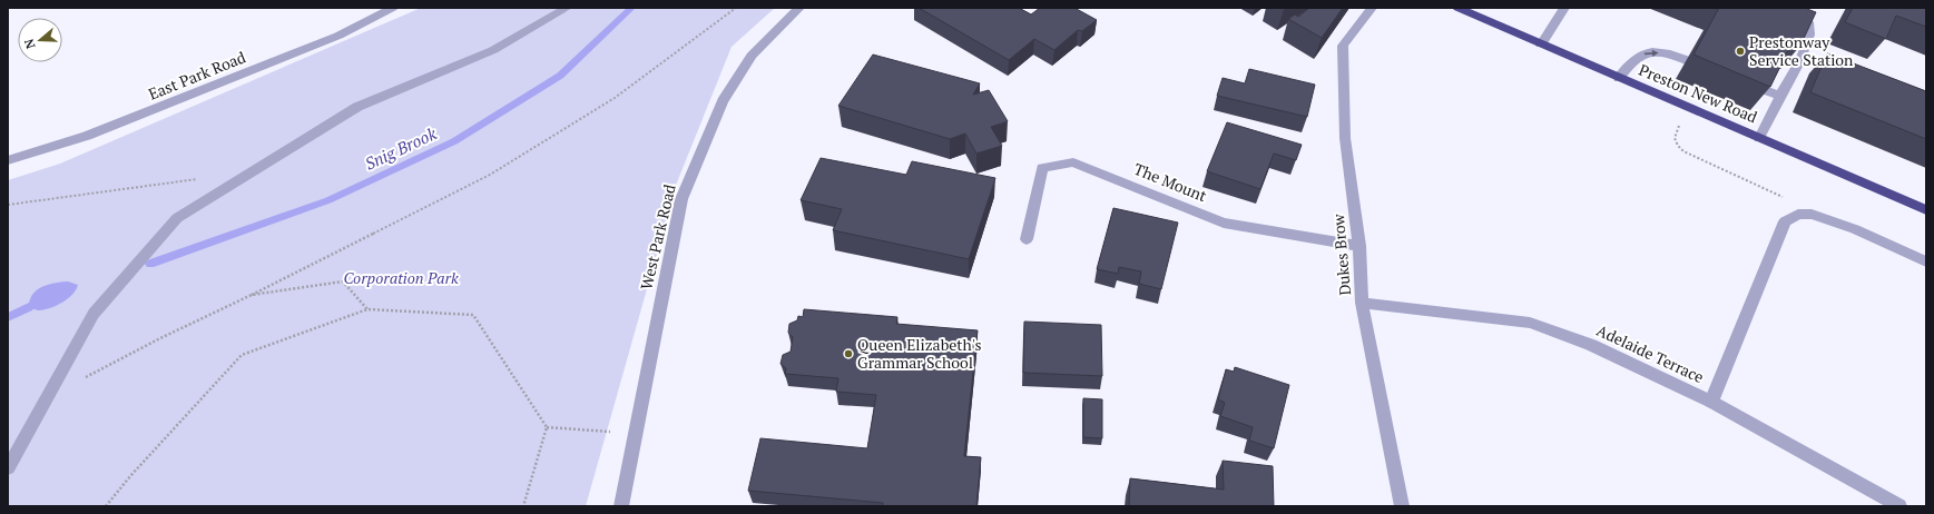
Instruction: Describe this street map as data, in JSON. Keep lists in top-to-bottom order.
{
  "streets": {
    "highway": ["Preston New Road"],
    "street": [
      "East Park Road",
      "The Mount",
      "West Park Road",
      "Dukes Brow",
      "Adelaide Terrace"
    ]
  },
  "crossings": [
    ["The Mount", "Dukes Brow"],
    ["Dukes Brow", "Adelaide Terrace"]
  ],
  "water": ["Snig Brook"],
  "parks": ["Corporation Park"],
  "places": ["Prestonway Service Station", "Queen Elizabeth's Grammar School"],
  "north": "left"
}
